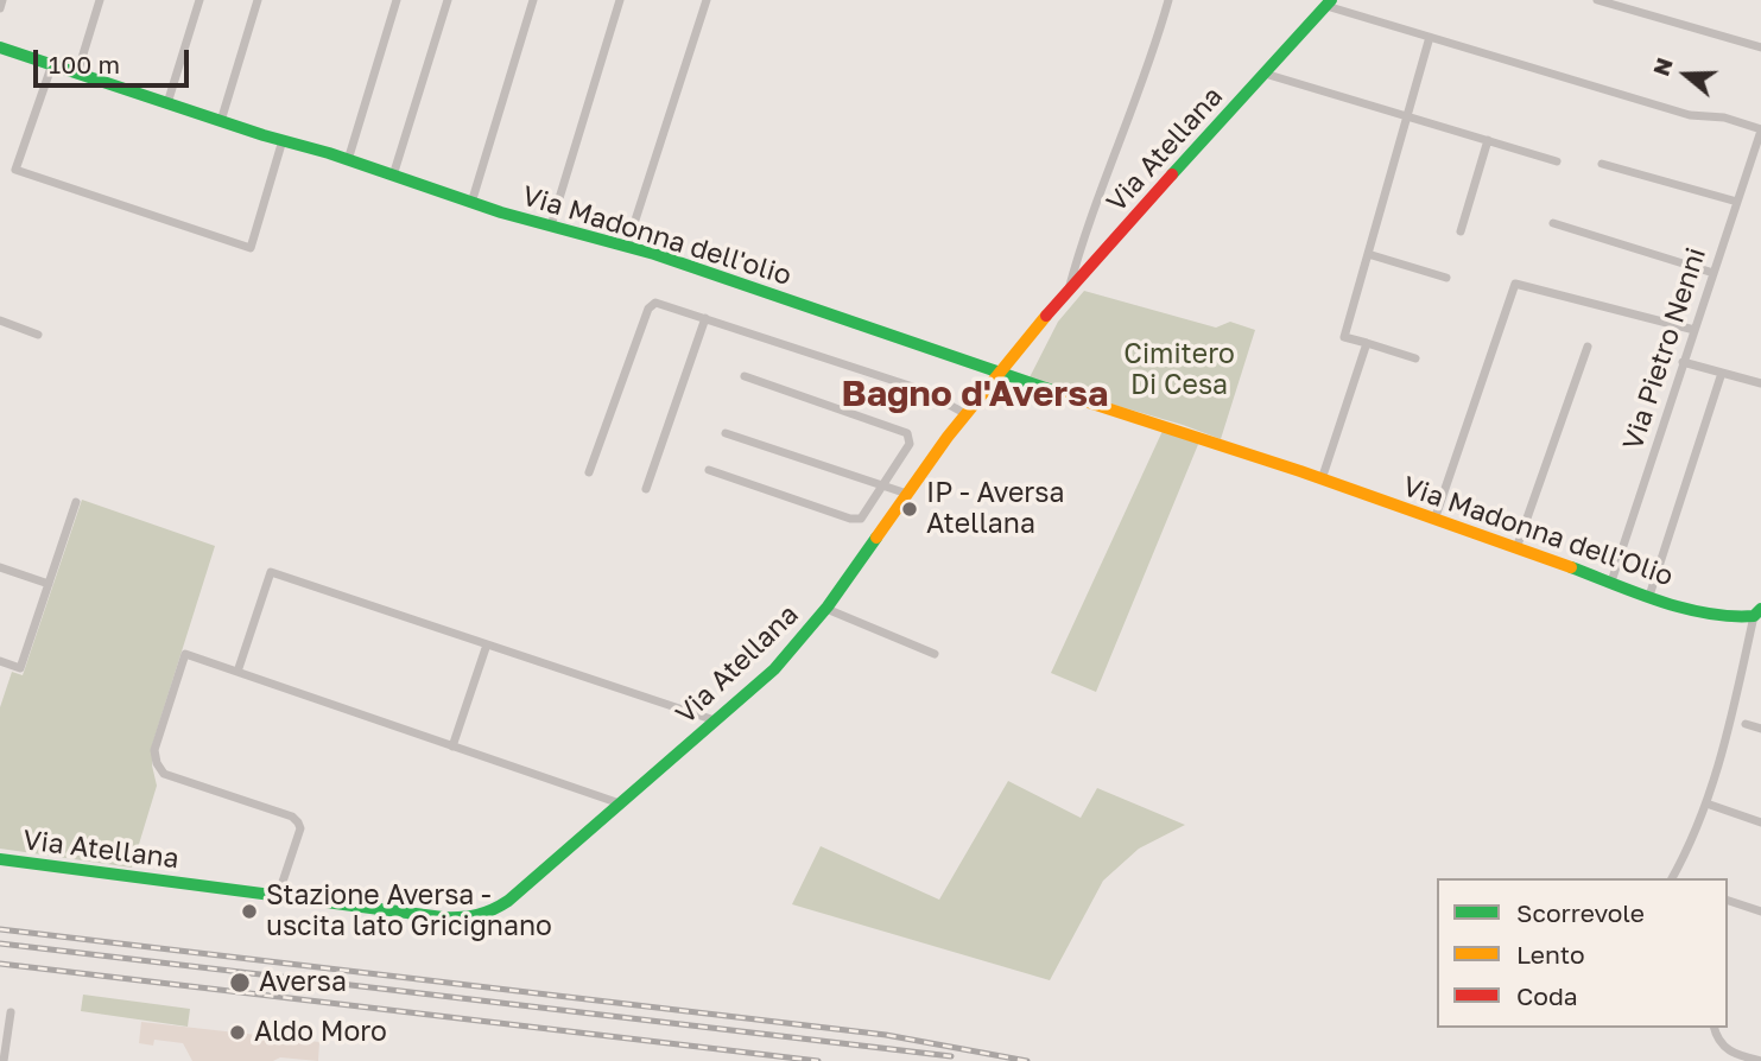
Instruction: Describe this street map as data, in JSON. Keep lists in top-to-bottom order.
{
  "streets": {
    "street": [
      "Via Atellana",
      "Via Madonna dell'olio",
      "Via Pietro Nenni",
      "Via Madonna dell'Olio"
    ]
  },
  "crossings": [
    ["Via Atellana", "Via Madonna dell'olio"],
    ["Via Madonna dell'olio", "Via Madonna dell'Olio"],
    ["Via Pietro Nenni", "Via Madonna dell'Olio"]
  ],
  "districts": ["Bagno d'Aversa"],
  "parks": ["Cimitero Di Cesa"],
  "places": [
    "IP - Aversa Atellana",
    "Stazione Aversa - uscita lato Gricignano",
    "Aversa",
    "Aldo Moro"
  ],
  "legend": ["Scorrevole", "Lento", "Coda"],
  "scale_bar": "100 m",
  "north": "left"
}
